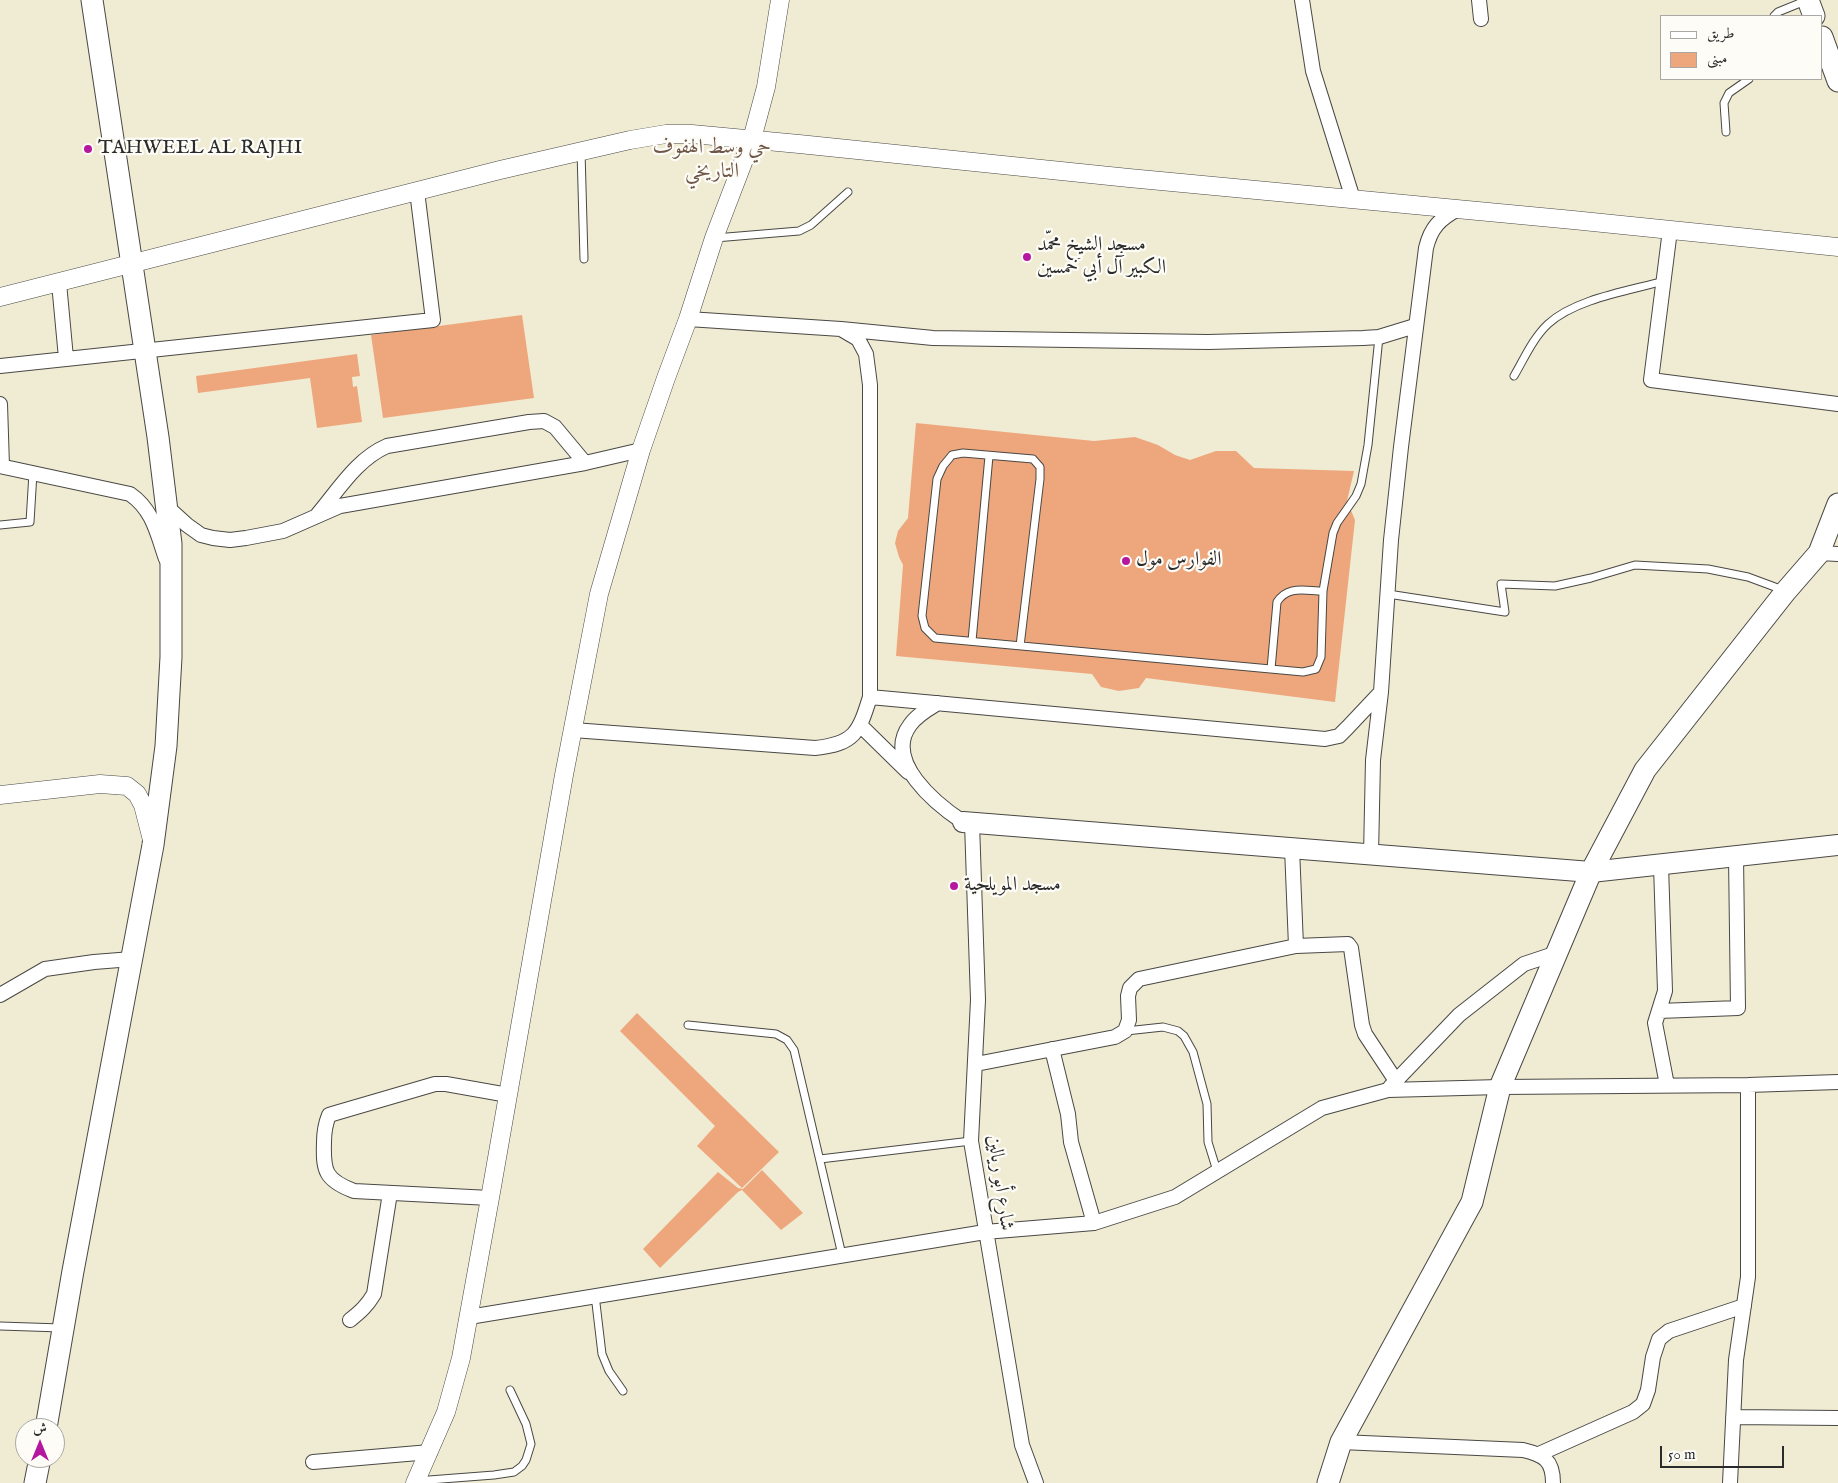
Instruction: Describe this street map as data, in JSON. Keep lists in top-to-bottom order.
{
  "streets": {
    "street": ["شارع أبو ريالين"]
  },
  "districts": ["حي وسط الهفوف التاريخي"],
  "places": [
    "TAHWEEL AL RAJHI",
    "مسجد الشيخ محمّد الكبير آل أبي خمسين",
    "الفوارس مول",
    "مسجد المويلحية"
  ],
  "legend": ["طريق", "مبنى"],
  "scale_bar": "50 m",
  "north": "top"
}
